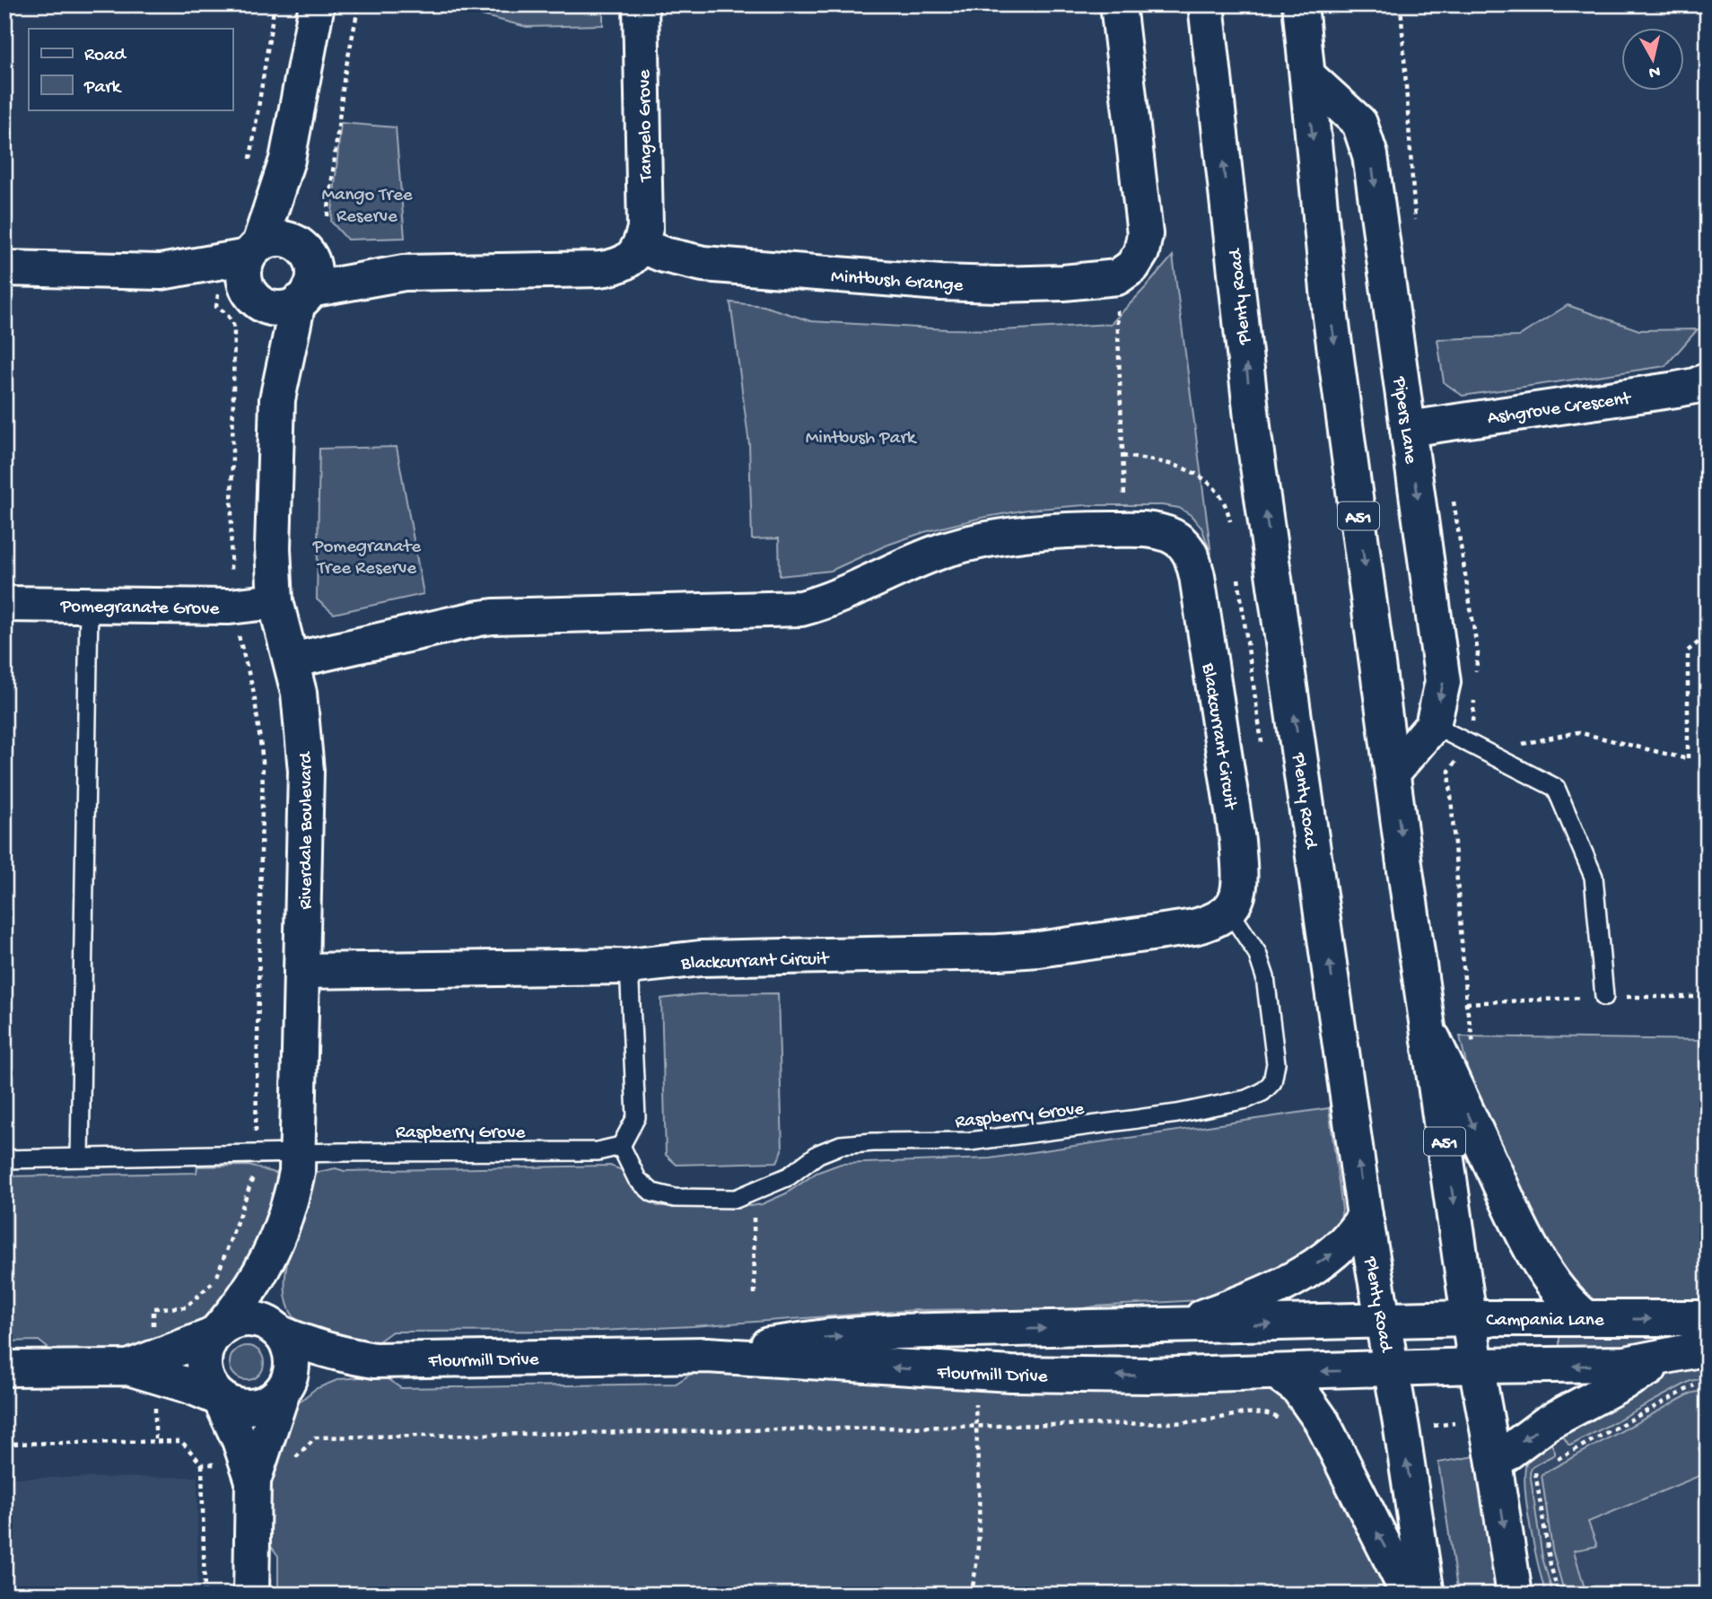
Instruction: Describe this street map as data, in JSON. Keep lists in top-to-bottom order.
{
  "streets": {
    "main road": [
      "Tangelo Grove",
      "Mintbush Grange",
      "Plenty Road",
      "Ashgrove Crescent",
      "Pipers Lane",
      "A51",
      "Pomegranate Grove",
      "Blackcurrant Circuit",
      "Riverdale Boulevard",
      "Campania Lane",
      "Flourmill Drive"
    ],
    "lane": ["Raspberry Grove"]
  },
  "crossings": [
    ["Tangelo Grove", "Mintbush Grange"],
    ["Plenty Road", "Campania Lane"],
    ["Plenty Road", "Flourmill Drive"],
    ["Ashgrove Crescent", "Pipers Lane"],
    ["Pipers Lane", "A51"],
    ["A51", "Campania Lane"],
    ["Pomegranate Grove", "Riverdale Boulevard"],
    ["Blackcurrant Circuit", "Riverdale Boulevard"],
    ["Blackcurrant Circuit", "Raspberry Grove"],
    ["Riverdale Boulevard", "Raspberry Grove"],
    ["Riverdale Boulevard", "Flourmill Drive"],
    ["Campania Lane", "Flourmill Drive"]
  ],
  "parks": ["Mango Tree Reserve", "Mintbush Park", "Pomegranate Tree Reserve"],
  "legend": ["Road", "Park"],
  "north": "bottom"
}
